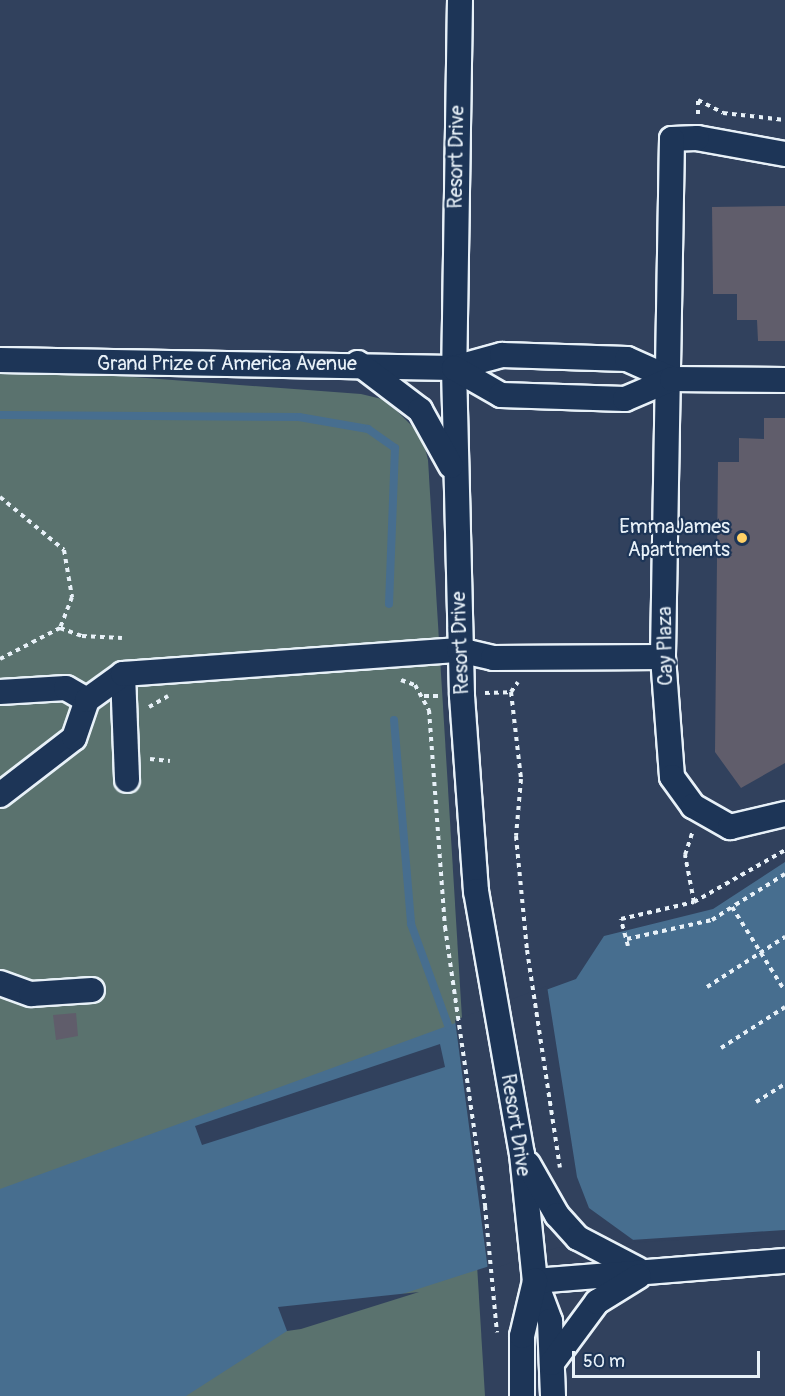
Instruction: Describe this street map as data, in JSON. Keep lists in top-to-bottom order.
{
  "streets": {
    "street": ["Resort Drive", "Grand Prize of America Avenue", "Cay Plaza"]
  },
  "crossings": [
    ["Resort Drive", "Grand Prize of America Avenue"]
  ],
  "places": ["EmmaJames Apartments"],
  "scale_bar": "50 m"
}
